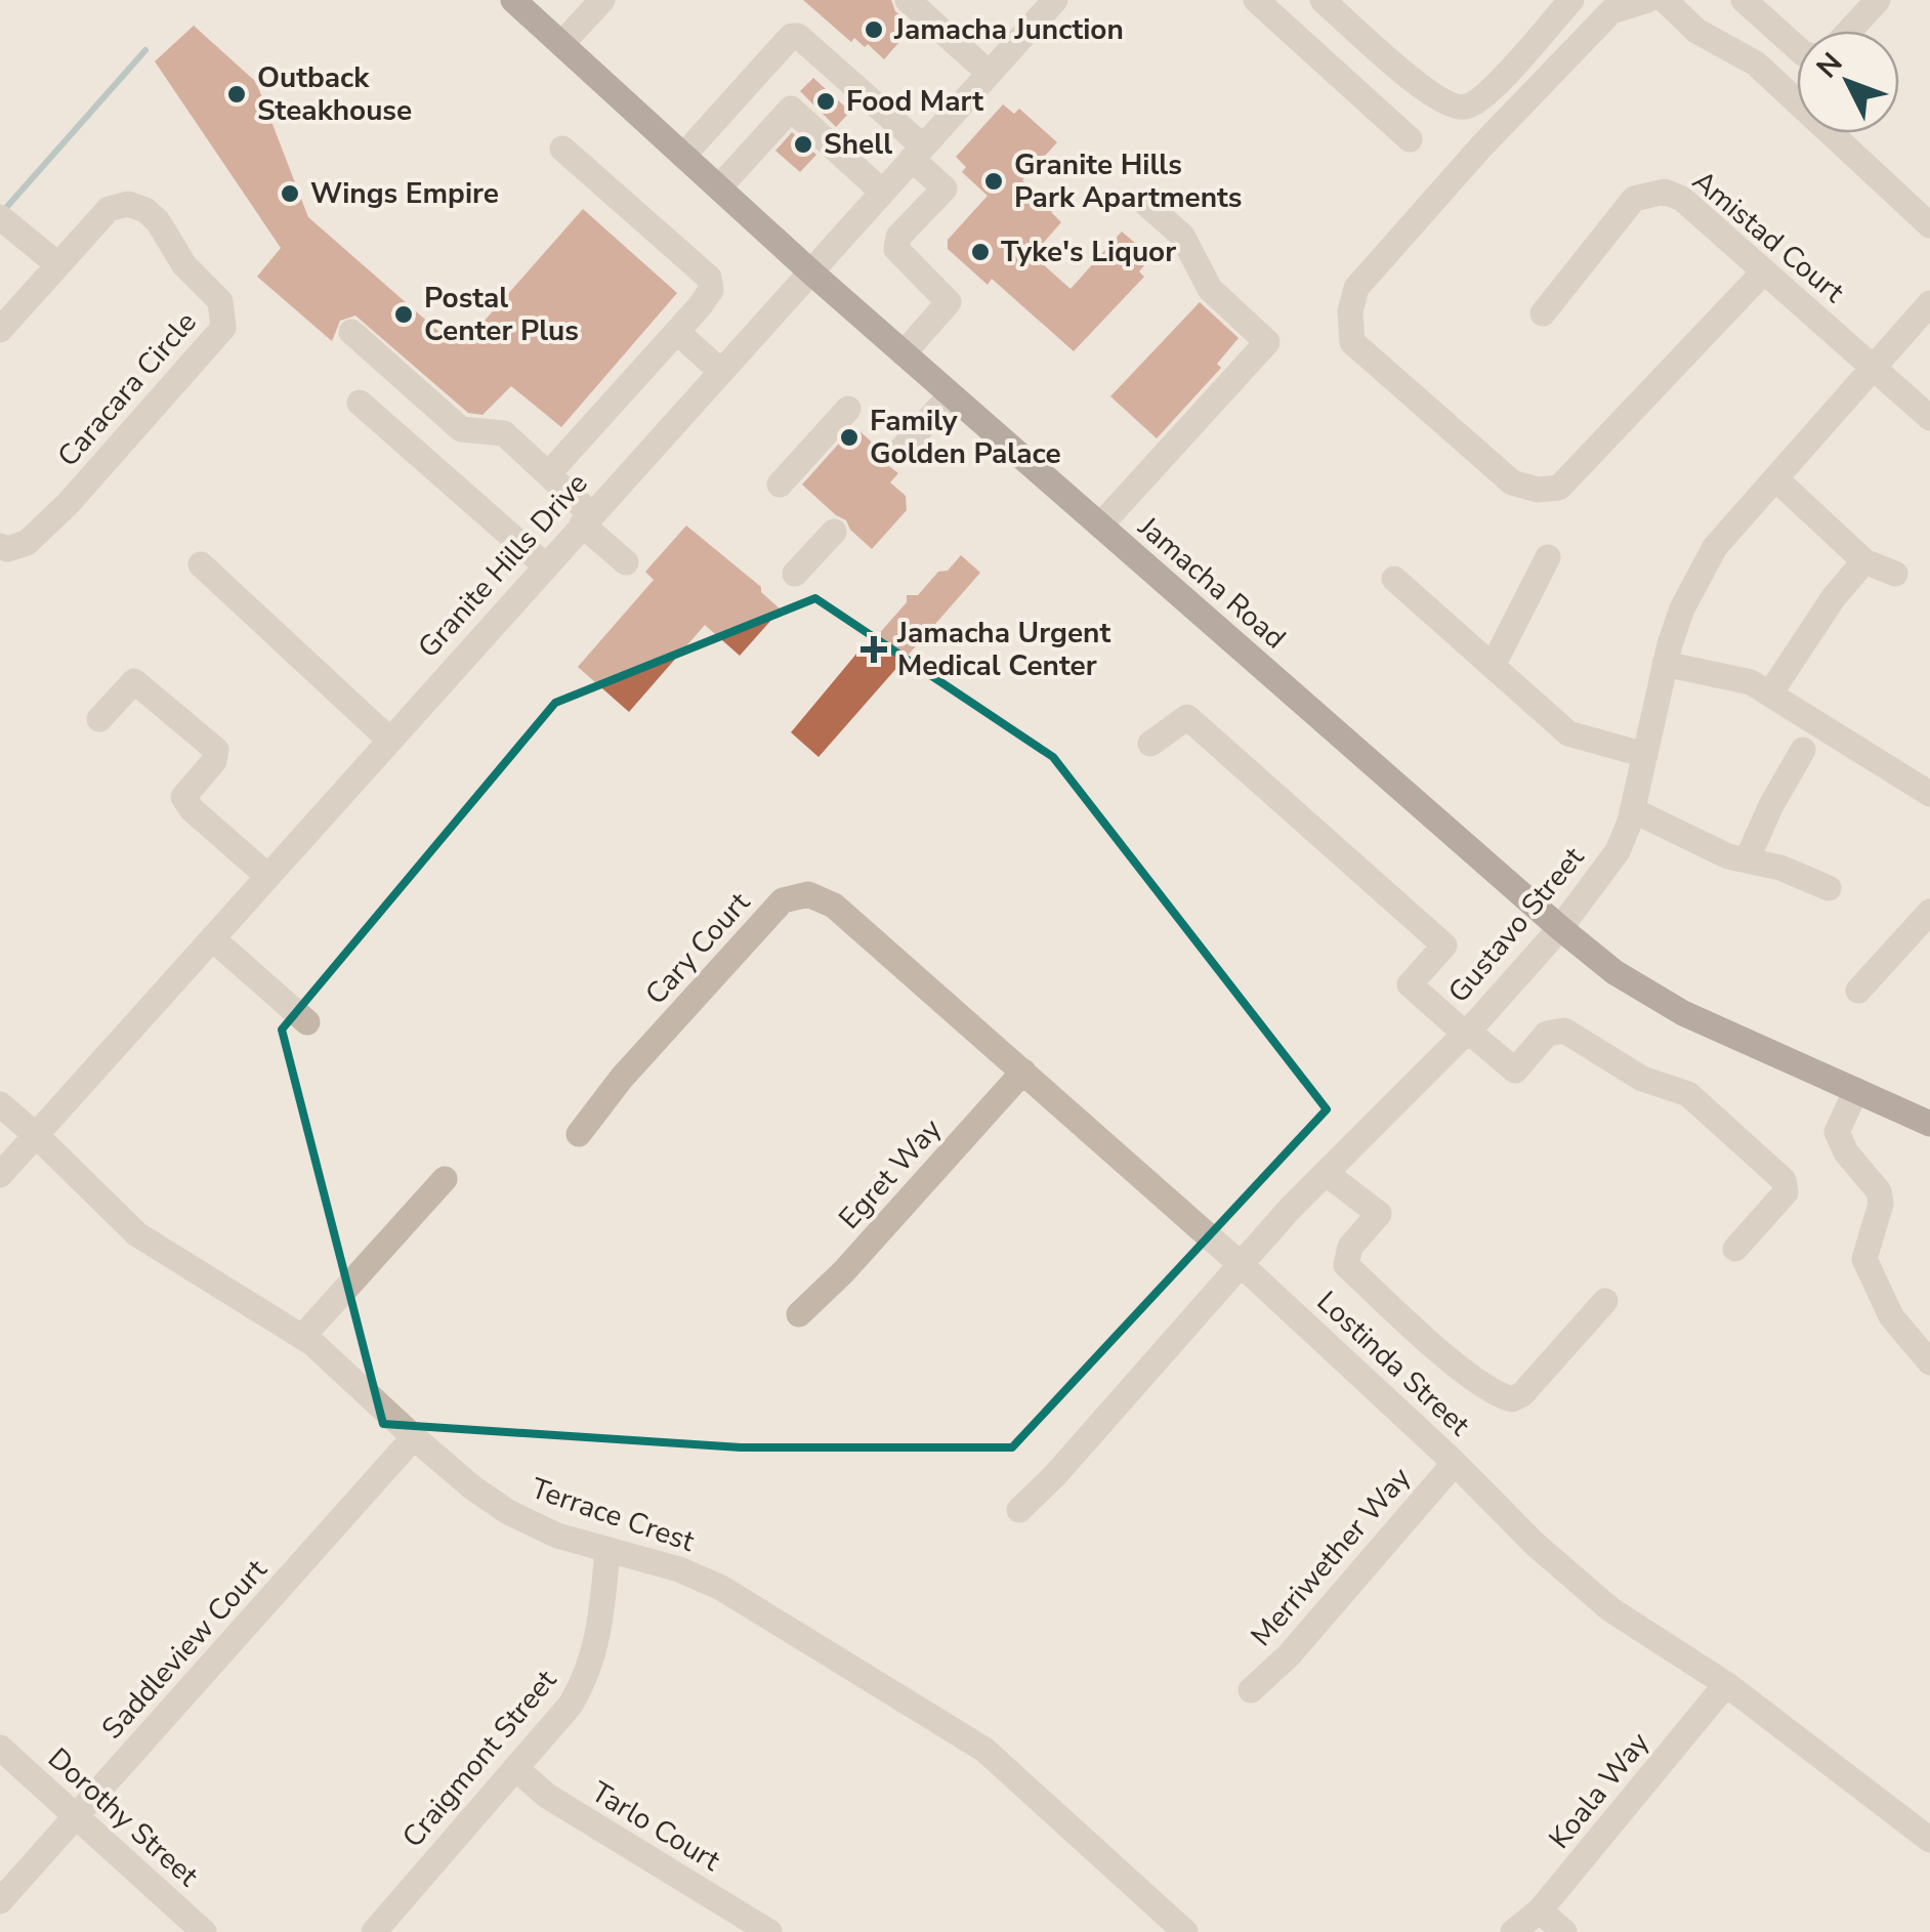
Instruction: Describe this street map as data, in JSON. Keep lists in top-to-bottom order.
{
  "streets": {
    "main road": ["Jamacha Road"],
    "street": [
      "Amistad Court",
      "Caracara Circle",
      "Granite Hills Drive",
      "Gustavo Street",
      "Cary Court",
      "Egret Way",
      "Lostinda Street",
      "Terrace Crest",
      "Merriwether Way",
      "Saddleview Court",
      "Craigmont Street",
      "Koala Way",
      "Dorothy Street",
      "Tarlo Court"
    ]
  },
  "crossings": [
    ["Amistad Court", "Gustavo Street"],
    ["Granite Hills Drive", "Jamacha Road"],
    ["Granite Hills Drive", "Terrace Crest"],
    ["Jamacha Road", "Gustavo Street"],
    ["Gustavo Street", "Lostinda Street"],
    ["Cary Court", "Lostinda Street"],
    ["Egret Way", "Lostinda Street"],
    ["Lostinda Street", "Merriwether Way"],
    ["Lostinda Street", "Koala Way"],
    ["Terrace Crest", "Saddleview Court"],
    ["Terrace Crest", "Craigmont Street"],
    ["Saddleview Court", "Dorothy Street"],
    ["Craigmont Street", "Tarlo Court"]
  ],
  "places": {
    "other": [
      "Jamacha Junction",
      "Outback Steakhouse",
      "Food Mart",
      "Shell",
      "Granite Hills Park Apartments",
      "Wings Empire",
      "Tyke's Liquor",
      "Postal Center Plus",
      "Family Golden Palace"
    ],
    "health": ["Jamacha Urgent Medical Center"]
  },
  "north": "top left"
}
